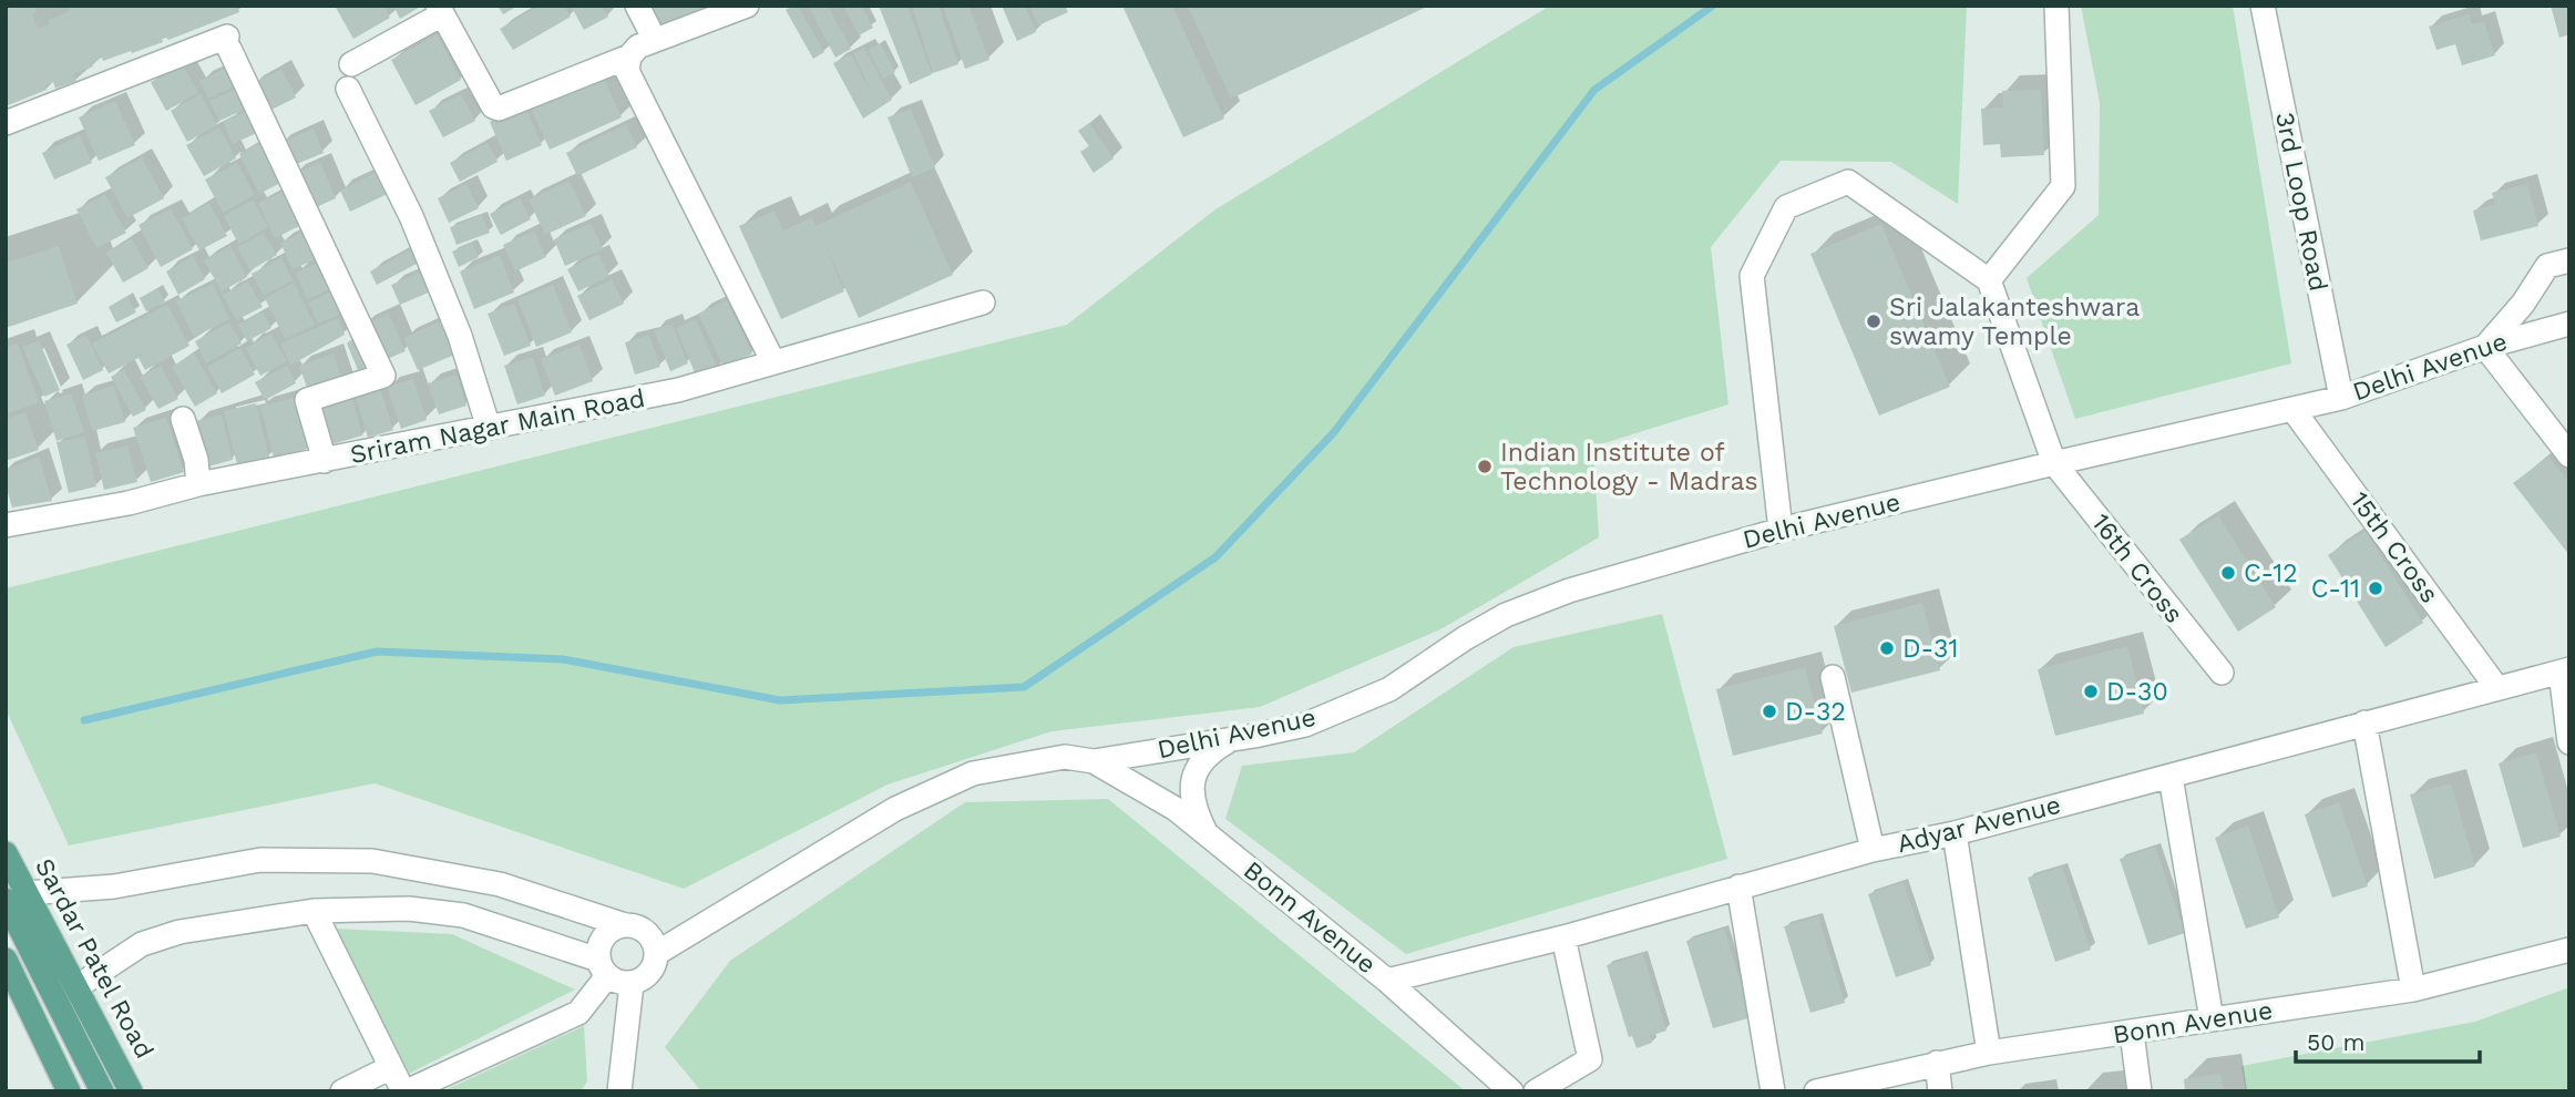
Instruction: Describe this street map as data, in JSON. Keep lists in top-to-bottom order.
{
  "streets": {
    "main road": ["Sardar Patel Road"],
    "street": [
      "3rd Loop Road",
      "Delhi Avenue",
      "Sriram Nagar Main Road",
      "15th Cross",
      "16th Cross",
      "Adyar Avenue",
      "Bonn Avenue"
    ]
  },
  "crossings": [
    ["3rd Loop Road", "Delhi Avenue"],
    ["Delhi Avenue", "15th Cross"],
    ["Delhi Avenue", "16th Cross"],
    ["Delhi Avenue", "Bonn Avenue"],
    ["15th Cross", "Adyar Avenue"],
    ["Adyar Avenue", "Bonn Avenue"]
  ],
  "places": [
    "Sri Jalakanteshwara swamy Temple",
    "Indian Institute of Technology - Madras",
    "C-12",
    "C-11",
    "D-31",
    "D-30",
    "D-32"
  ],
  "scale_bar": "50 m"
}
